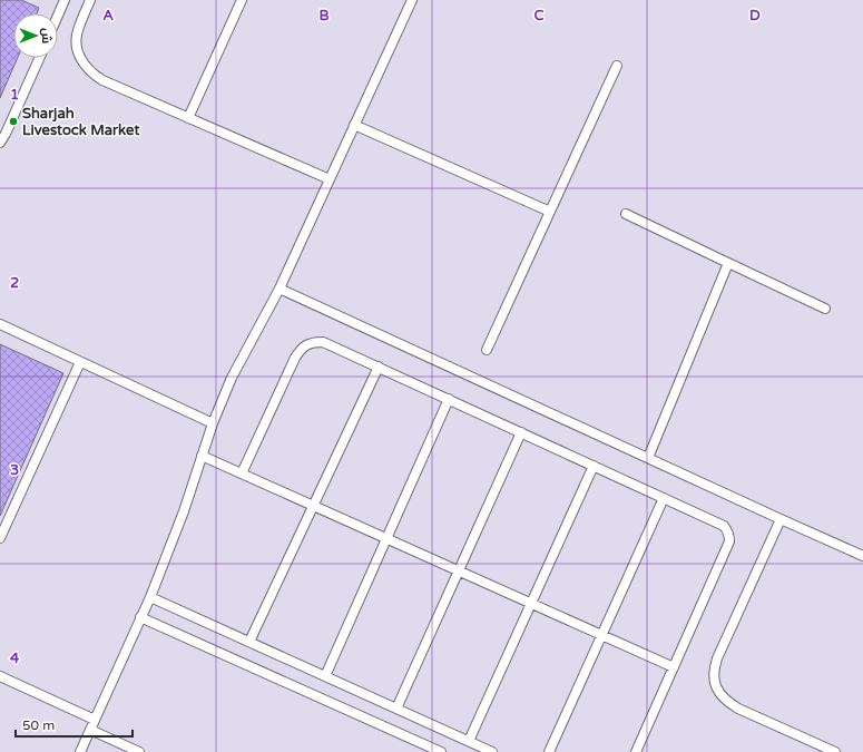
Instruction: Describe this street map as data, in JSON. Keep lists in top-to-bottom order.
{
  "places": ["Sharjah Livestock Market"],
  "scale_bar": "50 m",
  "north": "right",
  "grid": {
    "columns": [
      "A",
      "B",
      "C",
      "D"
    ],
    "rows": [
      "1",
      "2",
      "3",
      "4"
    ]
  }
}
